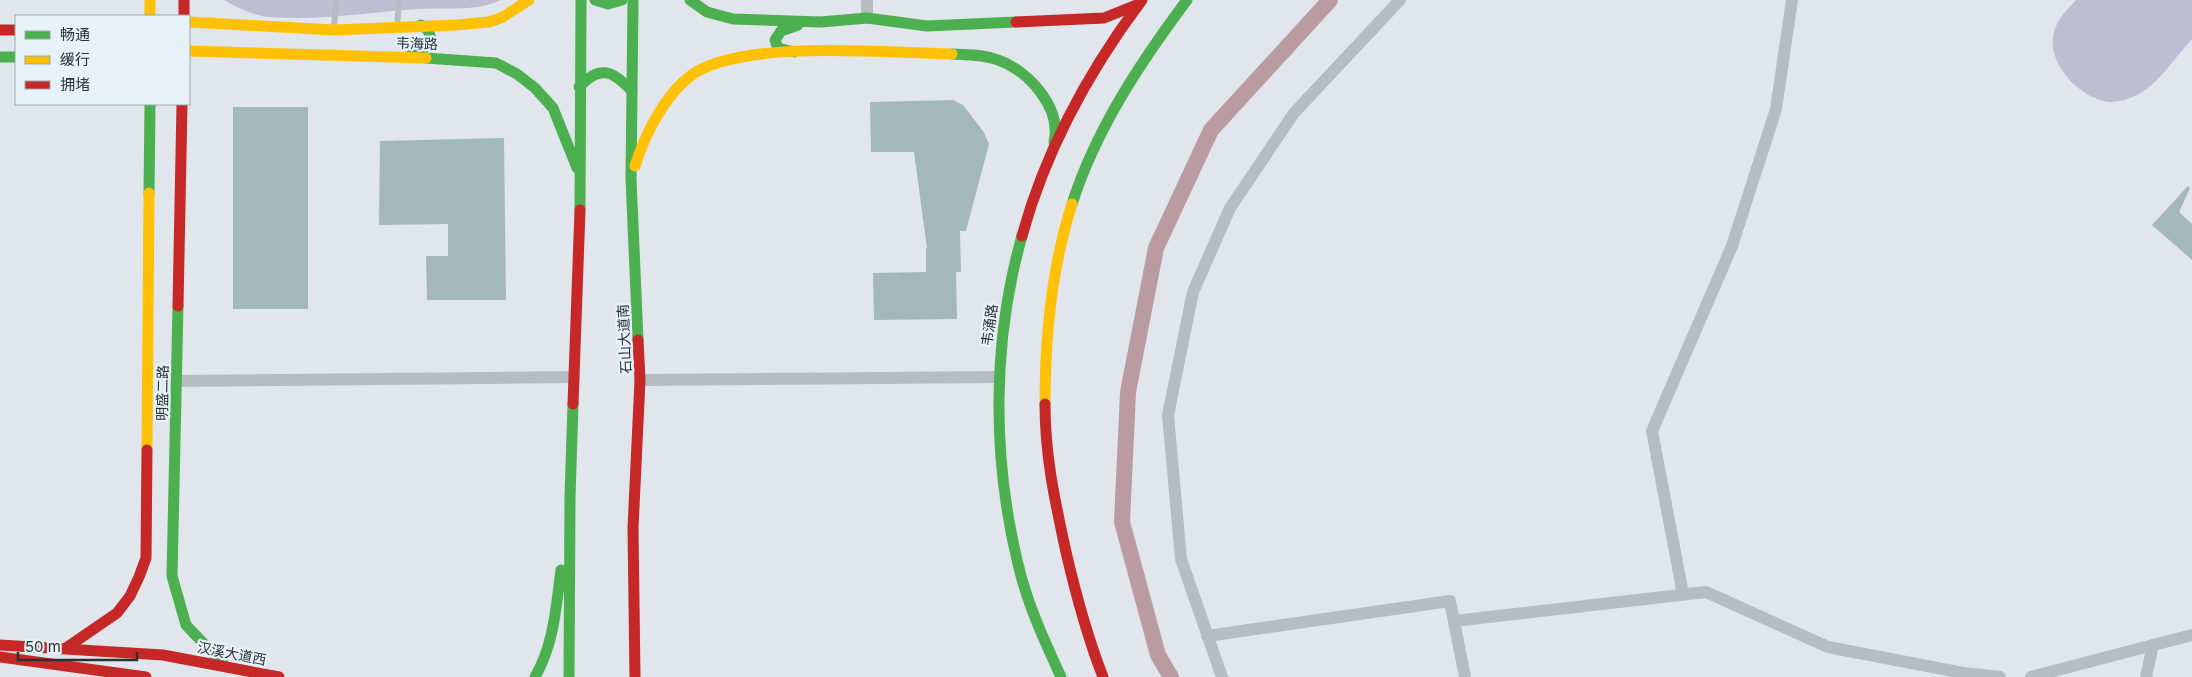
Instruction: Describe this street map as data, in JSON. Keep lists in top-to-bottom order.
{
  "streets": {
    "main road": [
      "韦海路",
      "韦涌路",
      "石山大道南",
      "明盛二路",
      "汉溪大道西"
    ]
  },
  "crossings": [
    ["明盛二路", "汉溪大道西"]
  ],
  "legend": ["畅通", "缓行", "拥堵"],
  "scale_bar": "50 m"
}
